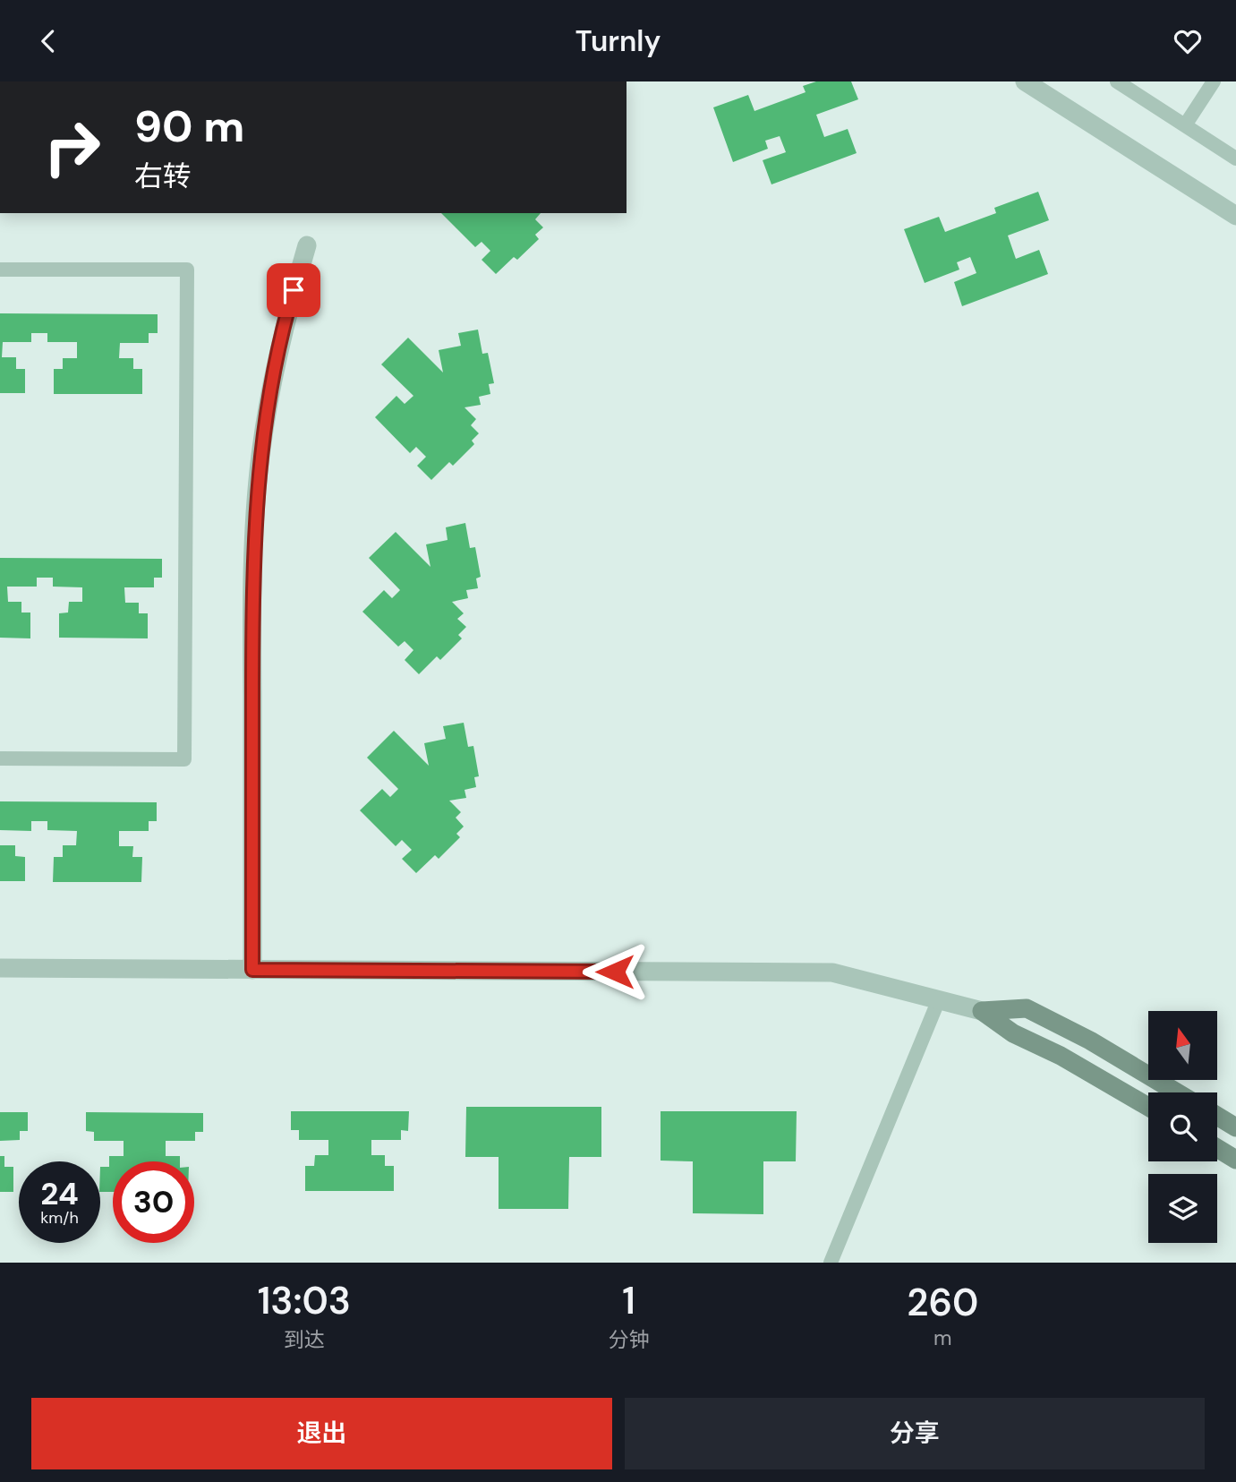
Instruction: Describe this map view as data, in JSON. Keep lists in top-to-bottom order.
{
  "north": "top",
  "page": {
    "header": "Turnly",
    "turn": ["90 m", "右转"],
    "speed": "24 km/h",
    "limit": "30",
    "eta": [
      "13:03",
      "到达",
      "1",
      "分钟",
      "260",
      "m"
    ],
    "buttons": ["退出", "分享"]
  }
}
